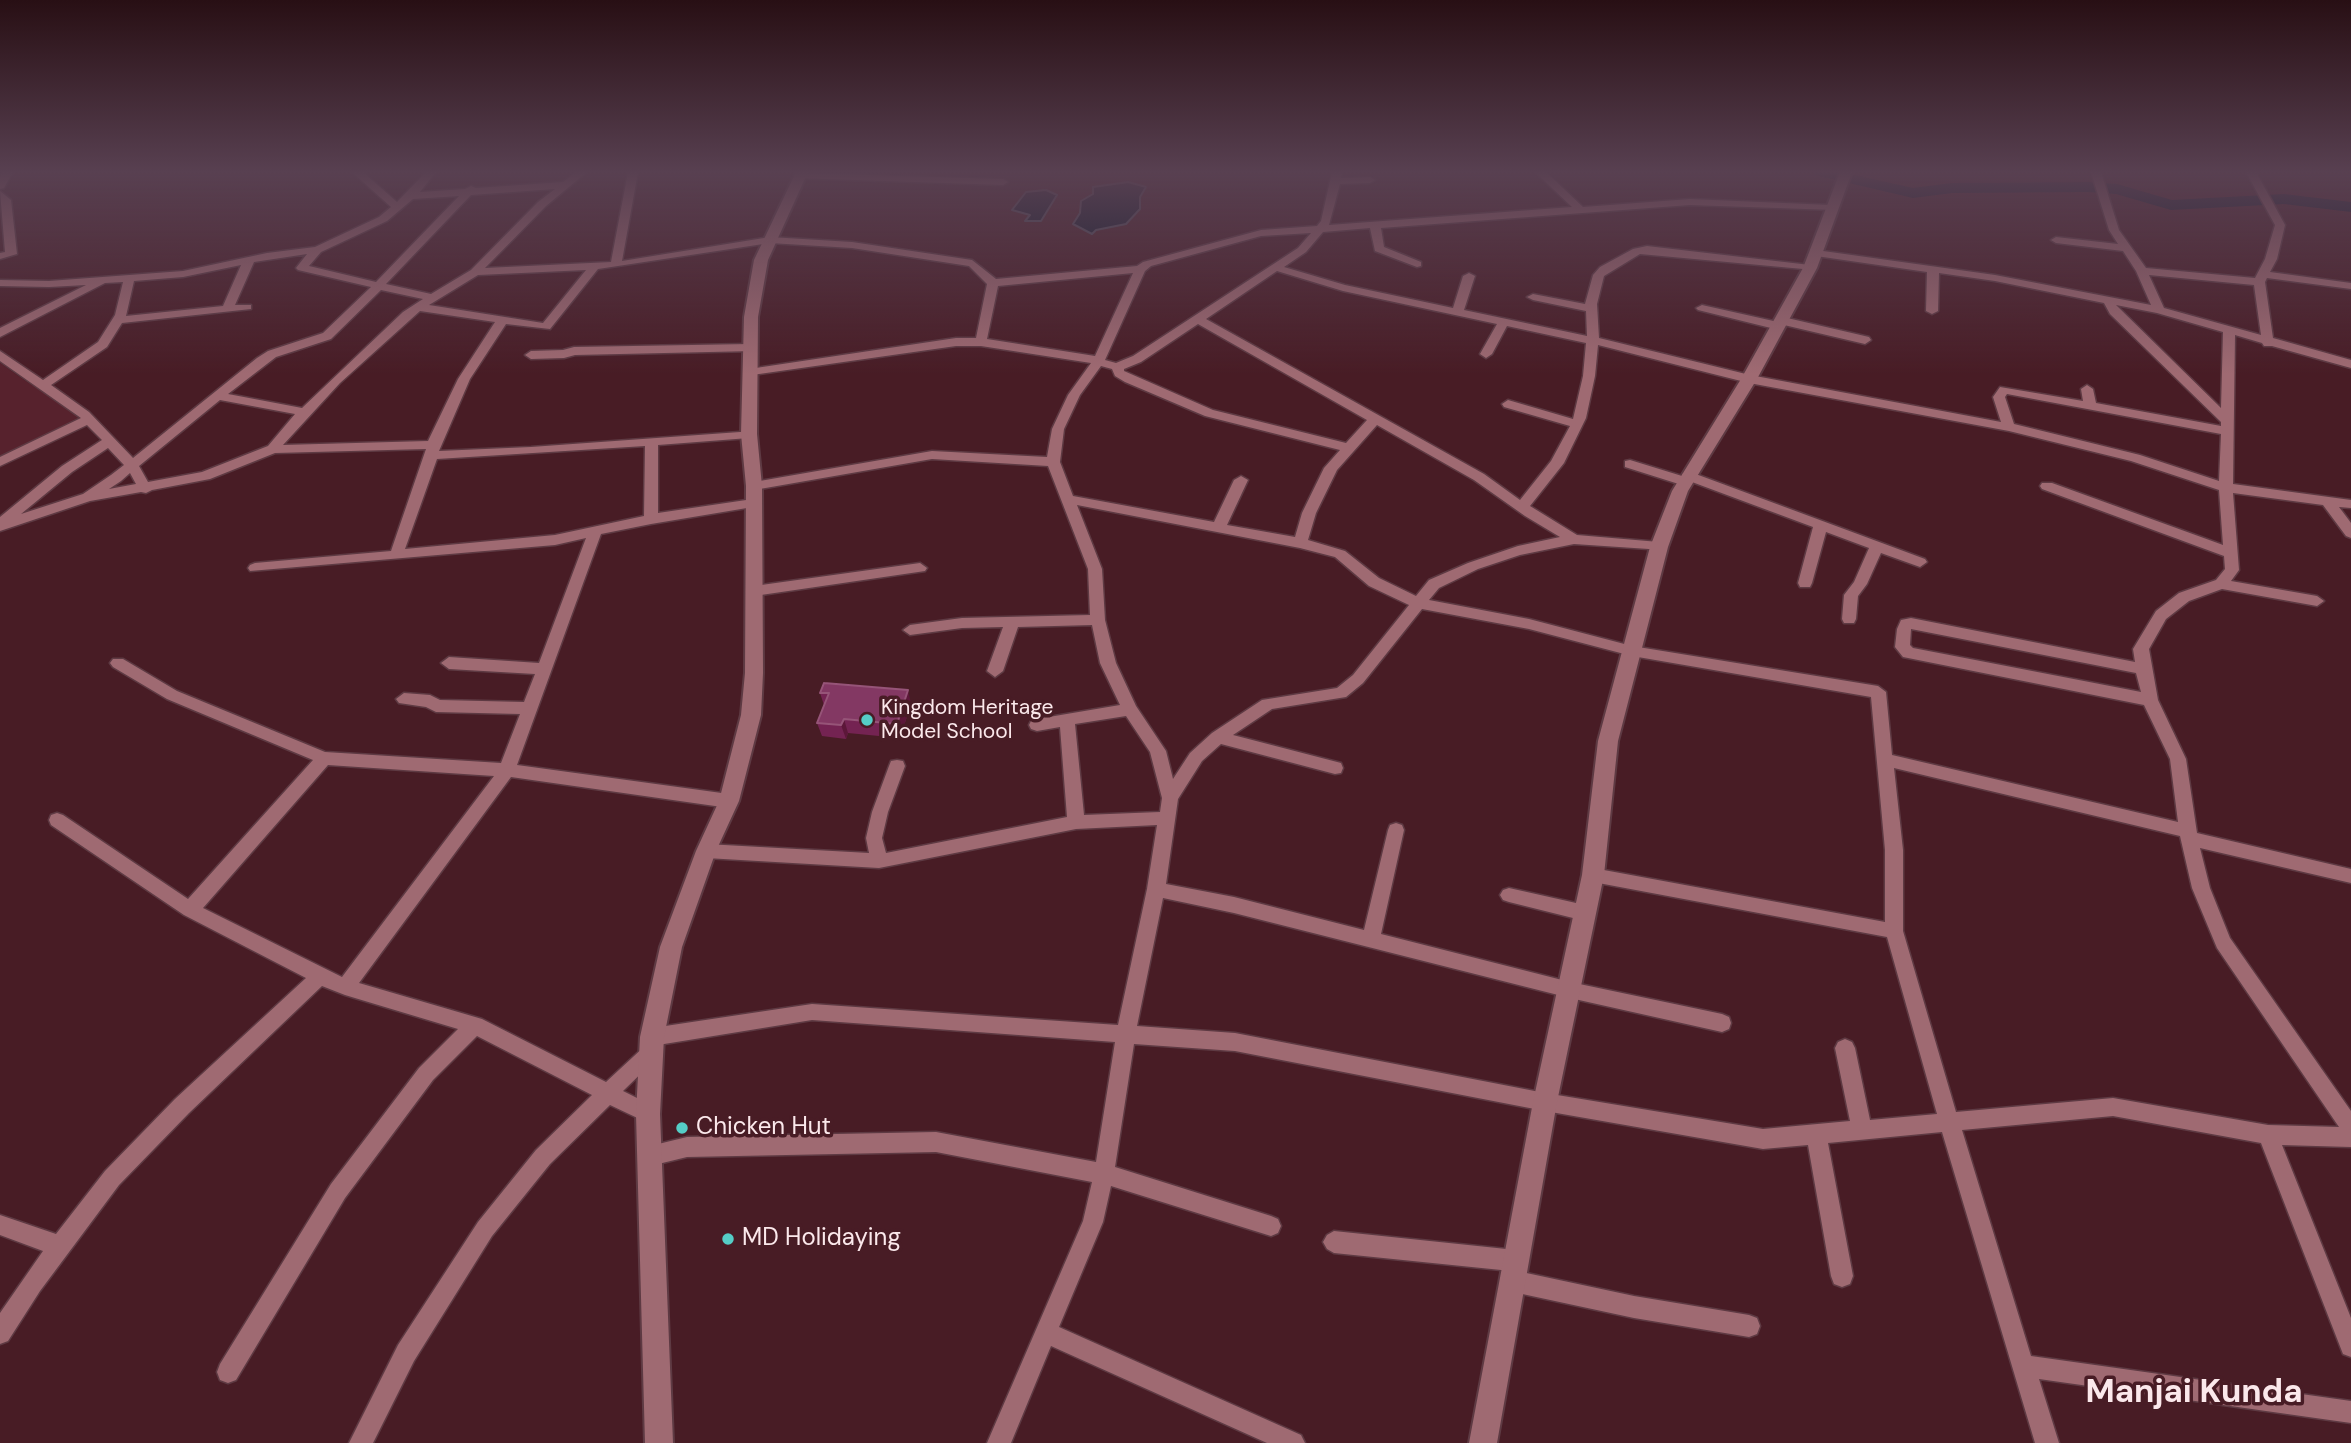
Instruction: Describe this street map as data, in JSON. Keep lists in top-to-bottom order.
{
  "districts": ["Manjai Kunda"],
  "places": ["Kingdom Heritage Model School", "Chicken Hut", "MD Holidaying"]
}
